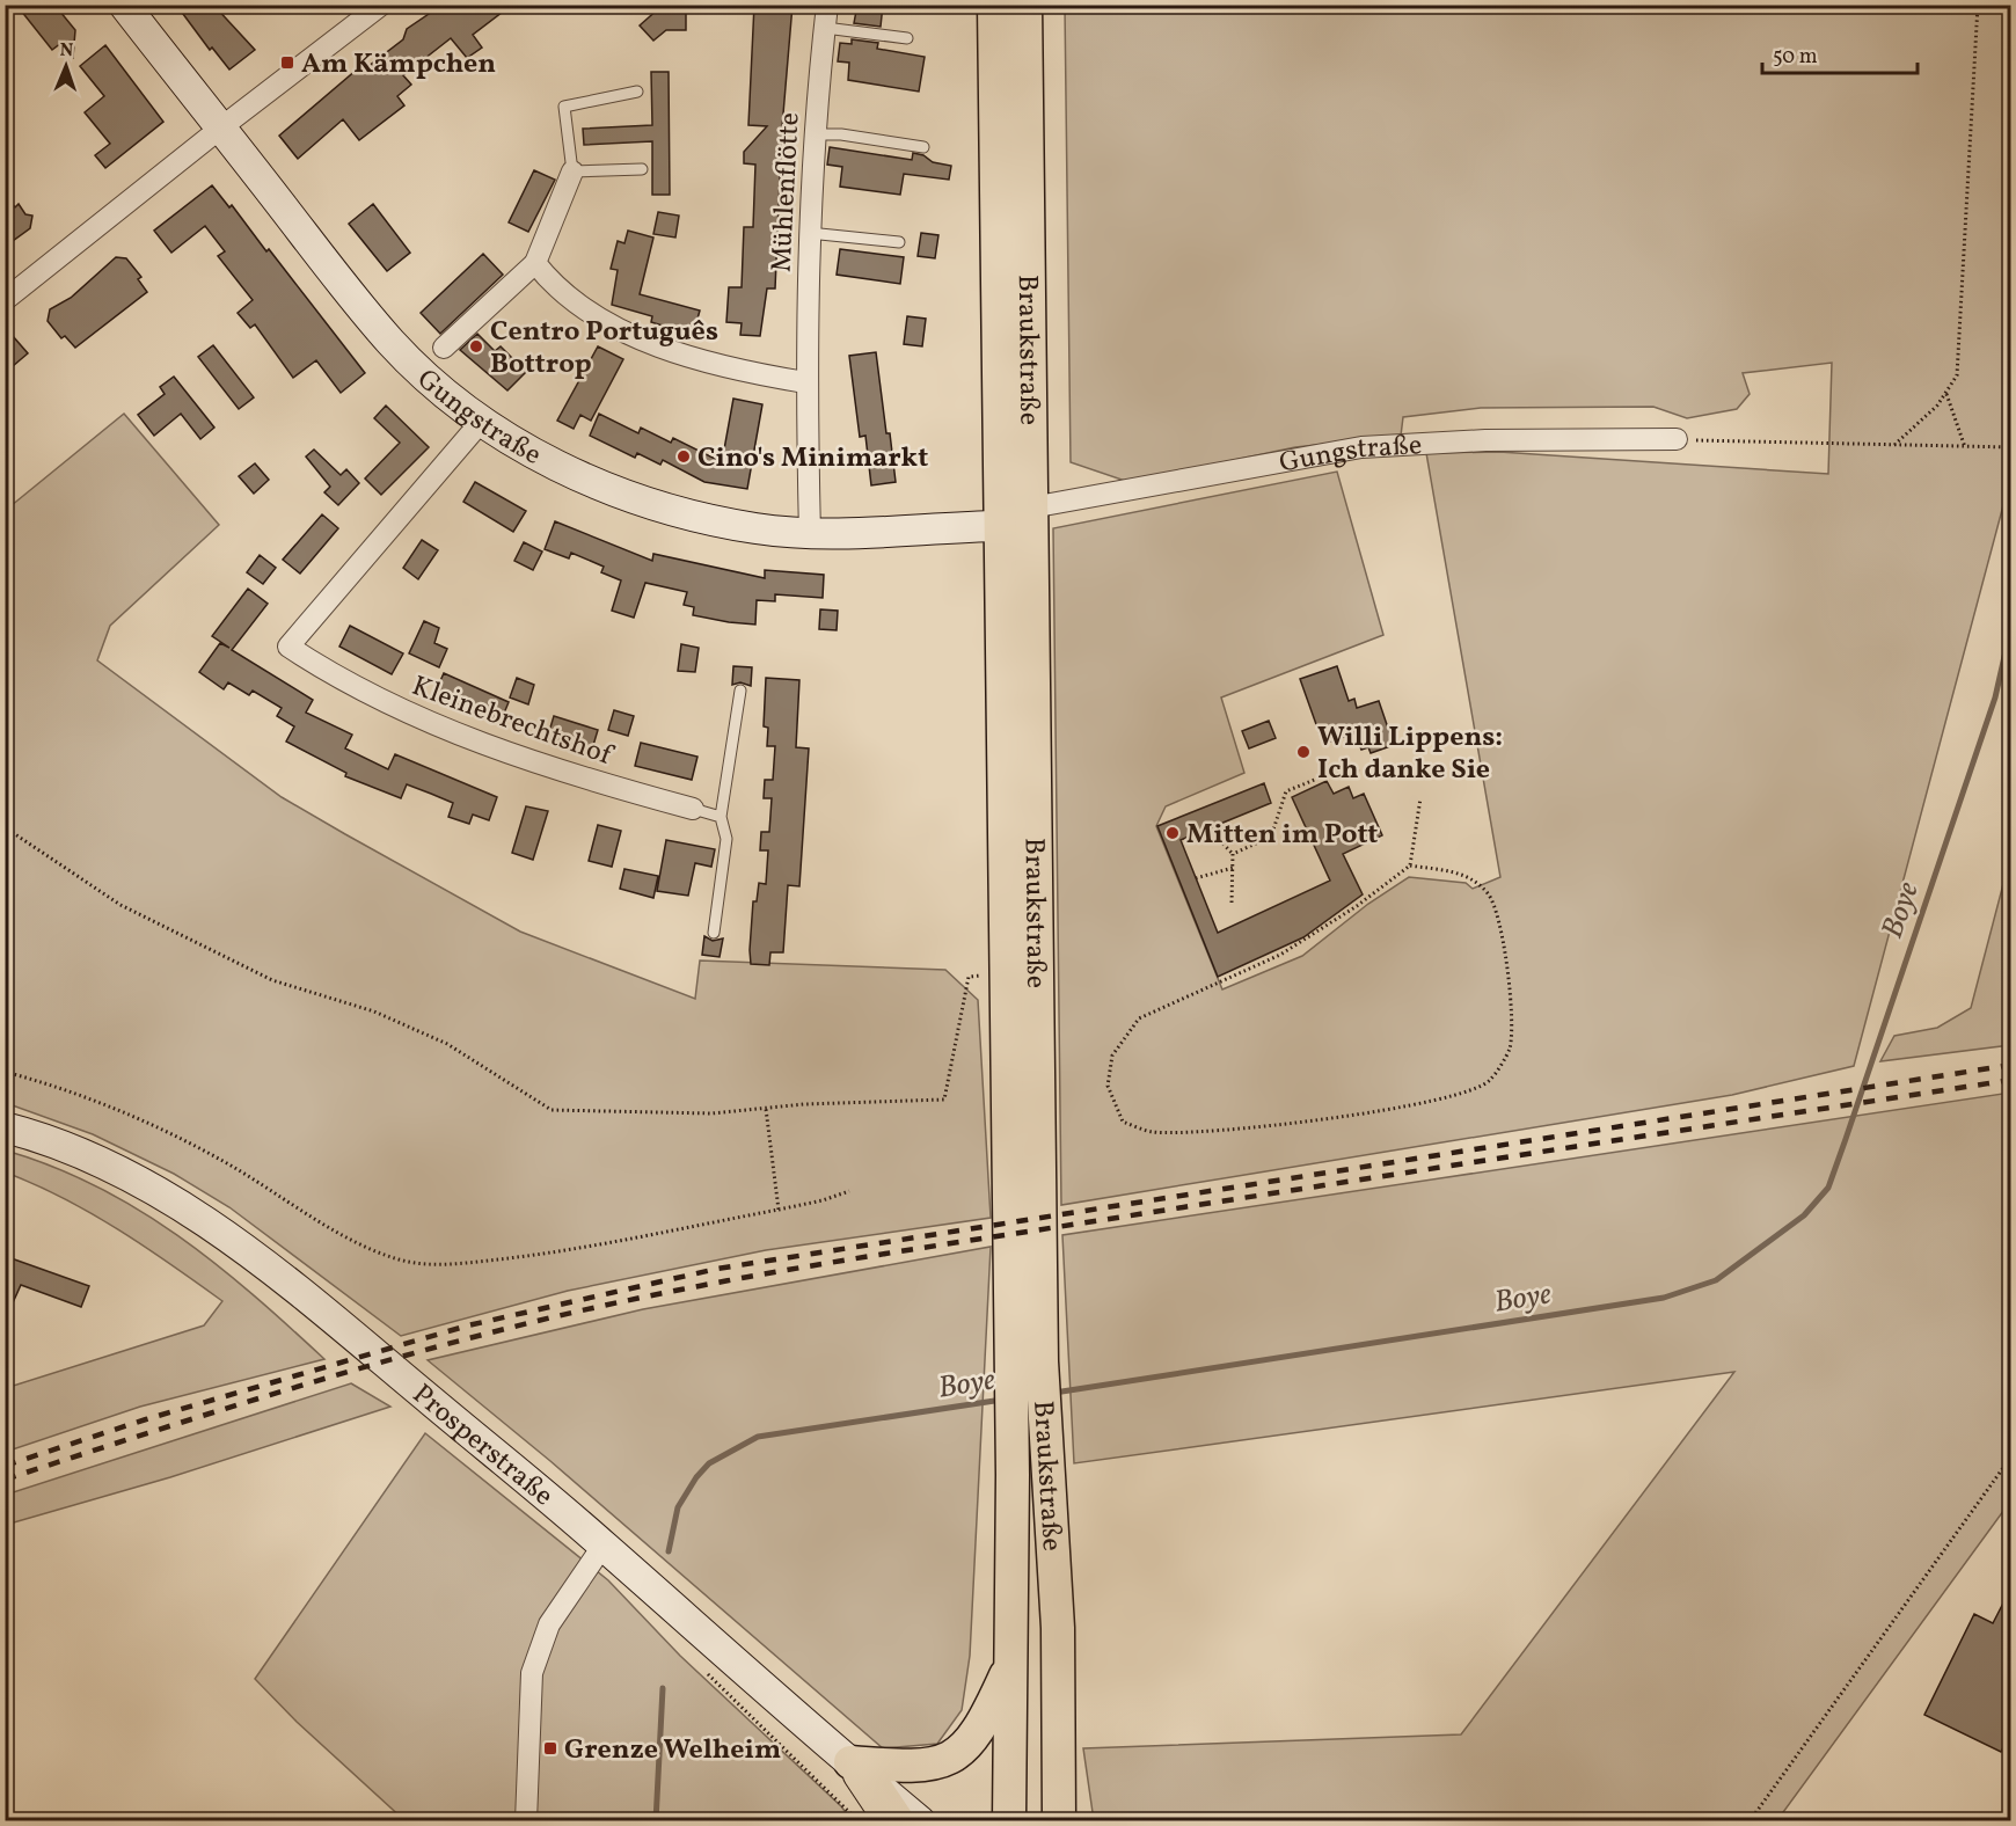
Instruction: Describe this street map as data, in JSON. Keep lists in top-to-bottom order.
{
  "streets": {
    "main road": ["Braukstraße", "Gungstraße", "Prosperstraße"],
    "street": ["Mühlenflötte", "Kleinebrechtshof"]
  },
  "crossings": [
    ["Mühlenflötte", "Gungstraße"],
    ["Braukstraße", "Gungstraße"],
    ["Gungstraße", "Kleinebrechtshof"]
  ],
  "water": ["Boye"],
  "places": {
    "transit": ["Am Kämpchen", "Grenze Welheim"],
    "other": [
      "Centro Português Bottrop",
      "Cino's Minimarkt",
      "Willi Lippens: Ich danke Sie",
      "Mitten im Pott"
    ]
  },
  "scale_bar": "50 m",
  "north": "top"
}
